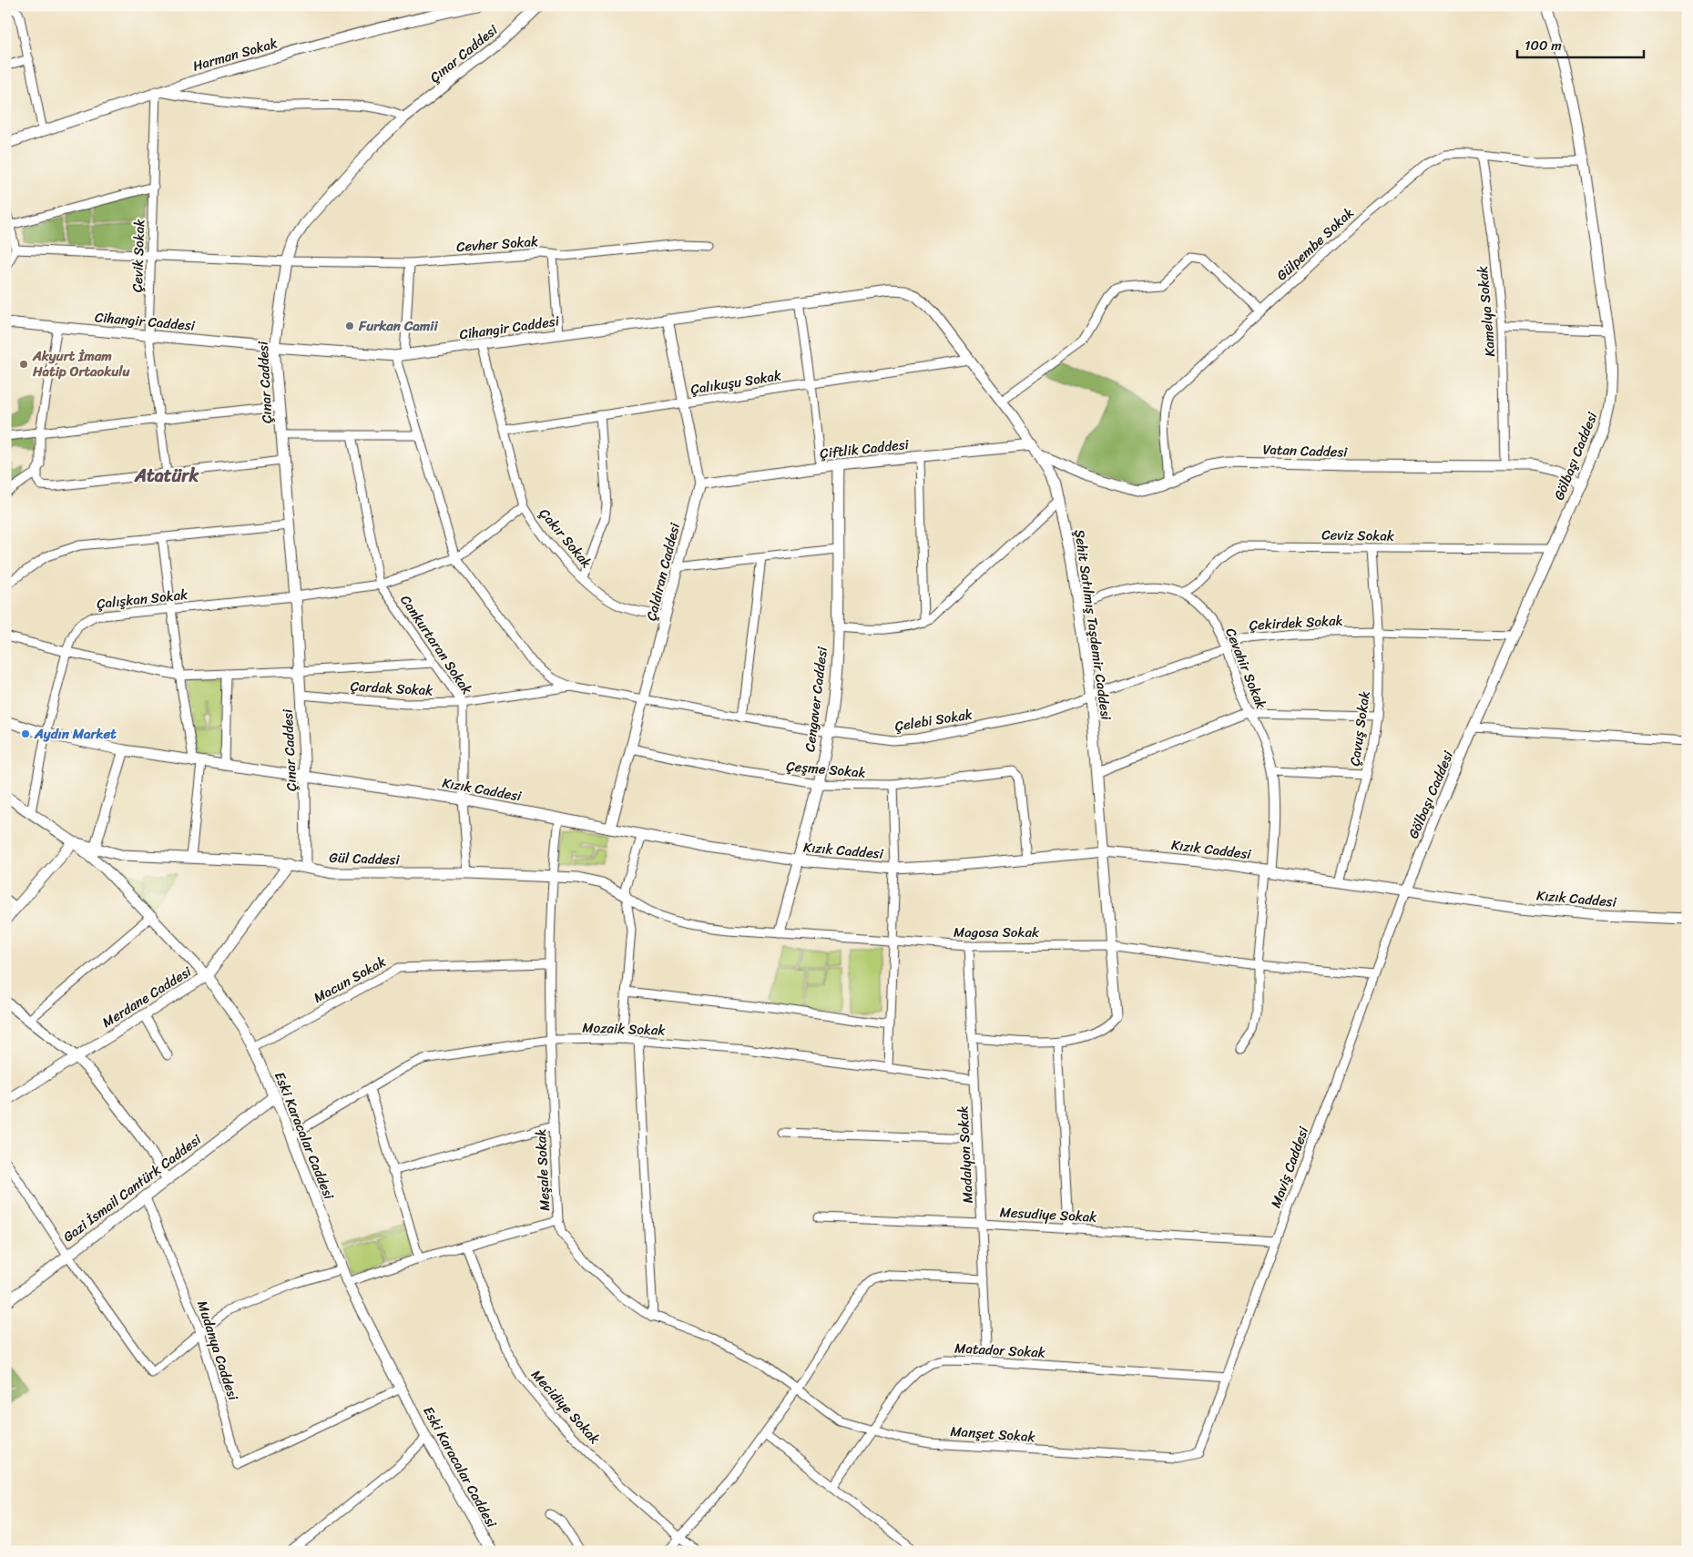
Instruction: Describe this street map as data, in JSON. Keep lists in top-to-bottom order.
{
  "streets": {
    "street": [
      "Çınar Caddesi",
      "Harman Sokak",
      "Cevher Sokak",
      "Gülpembe Sokak",
      "Çevik Sokak",
      "Kamelya Sokak",
      "Cihangir Caddesi",
      "Çalıkuşu Sokak",
      "Çiftlik Caddesi",
      "Vatan Caddesi",
      "Gölbaşı Caddesi",
      "Ceviz Sokak",
      "Çakır Sokak",
      "Çaldıran Caddesi",
      "Çalışkan Sokak",
      "Çekirdek Sokak",
      "Şehit Satılmış Taşdemir Caddesi",
      "Cankurtaran Sokak",
      "Cevahir Sokak",
      "Çardak Sokak",
      "Cengaver Caddesi",
      "Çelebi Sokak",
      "Çavuş Sokak",
      "Çeşme Sokak",
      "Kızık Caddesi",
      "Gül Caddesi",
      "Magosa Sokak",
      "Macun Sokak",
      "Merdane Caddesi",
      "Mozaik Sokak",
      "Eski Karacalar Caddesi",
      "Madalyon Sokak",
      "Maviş Caddesi",
      "Meşale Sokak",
      "Gazi İsmail Cantürk Caddesi",
      "Mesudiye Sokak",
      "Mudanya Caddesi",
      "Matador Sokak",
      "Mecidiye Sokak",
      "Manşet Sokak"
    ]
  },
  "crossings": [
    ["Çınar Caddesi", "Cevher Sokak"],
    ["Çınar Caddesi", "Cihangir Caddesi"],
    ["Çınar Caddesi", "Çalışkan Sokak"],
    ["Çınar Caddesi", "Çardak Sokak"],
    ["Çınar Caddesi", "Kızık Caddesi"],
    ["Çınar Caddesi", "Gül Caddesi"],
    ["Harman Sokak", "Çevik Sokak"],
    ["Cevher Sokak", "Çevik Sokak"],
    ["Gülpembe Sokak", "Kamelya Sokak"],
    ["Gülpembe Sokak", "Vatan Caddesi"],
    ["Gülpembe Sokak", "Gölbaşı Caddesi"],
    ["Çevik Sokak", "Cihangir Caddesi"],
    ["Kamelya Sokak", "Vatan Caddesi"],
    ["Cihangir Caddesi", "Çakır Sokak"],
    ["Cihangir Caddesi", "Çaldıran Caddesi"],
    ["Cihangir Caddesi", "Şehit Satılmış Taşdemir Caddesi"],
    ["Çalıkuşu Sokak", "Çakır Sokak"],
    ["Çalıkuşu Sokak", "Çaldıran Caddesi"],
    ["Çalıkuşu Sokak", "Şehit Satılmış Taşdemir Caddesi"],
    ["Çiftlik Caddesi", "Çaldıran Caddesi"],
    ["Çiftlik Caddesi", "Şehit Satılmış Taşdemir Caddesi"],
    ["Çiftlik Caddesi", "Cengaver Caddesi"],
    ["Vatan Caddesi", "Gölbaşı Caddesi"],
    ["Vatan Caddesi", "Şehit Satılmış Taşdemir Caddesi"],
    ["Gölbaşı Caddesi", "Ceviz Sokak"],
    ["Gölbaşı Caddesi", "Çekirdek Sokak"],
    ["Gölbaşı Caddesi", "Kızık Caddesi"],
    ["Gölbaşı Caddesi", "Maviş Caddesi"],
    ["Ceviz Sokak", "Cevahir Sokak"],
    ["Ceviz Sokak", "Çavuş Sokak"],
    ["Çakır Sokak", "Çaldıran Caddesi"],
    ["Çakır Sokak", "Çalışkan Sokak"],
    ["Çaldıran Caddesi", "Çardak Sokak"],
    ["Çaldıran Caddesi", "Çelebi Sokak"],
    ["Çaldıran Caddesi", "Çeşme Sokak"],
    ["Çaldıran Caddesi", "Kızık Caddesi"],
    ["Çalışkan Sokak", "Cankurtaran Sokak"],
    ["Çalışkan Sokak", "Kızık Caddesi"],
    ["Çalışkan Sokak", "Eski Karacalar Caddesi"],
    ["Çekirdek Sokak", "Şehit Satılmış Taşdemir Caddesi"],
    ["Çekirdek Sokak", "Cevahir Sokak"],
    ["Çekirdek Sokak", "Çelebi Sokak"],
    ["Çekirdek Sokak", "Çavuş Sokak"],
    ["Şehit Satılmış Taşdemir Caddesi", "Çelebi Sokak"],
    ["Şehit Satılmış Taşdemir Caddesi", "Kızık Caddesi"],
    ["Şehit Satılmış Taşdemir Caddesi", "Magosa Sokak"],
    ["Cankurtaran Sokak", "Çardak Sokak"],
    ["Cankurtaran Sokak", "Kızık Caddesi"],
    ["Cankurtaran Sokak", "Gül Caddesi"],
    ["Cevahir Sokak", "Kızık Caddesi"],
    ["Cevahir Sokak", "Magosa Sokak"],
    ["Çardak Sokak", "Çelebi Sokak"],
    ["Cengaver Caddesi", "Çelebi Sokak"],
    ["Cengaver Caddesi", "Çeşme Sokak"],
    ["Cengaver Caddesi", "Kızık Caddesi"],
    ["Cengaver Caddesi", "Magosa Sokak"],
    ["Çavuş Sokak", "Kızık Caddesi"],
    ["Çeşme Sokak", "Kızık Caddesi"],
    ["Kızık Caddesi", "Maviş Caddesi"],
    ["Kızık Caddesi", "Meşale Sokak"],
    ["Gül Caddesi", "Magosa Sokak"],
    ["Gül Caddesi", "Merdane Caddesi"],
    ["Gül Caddesi", "Eski Karacalar Caddesi"],
    ["Gül Caddesi", "Meşale Sokak"],
    ["Magosa Sokak", "Madalyon Sokak"],
    ["Magosa Sokak", "Maviş Caddesi"],
    ["Macun Sokak", "Eski Karacalar Caddesi"],
    ["Macun Sokak", "Meşale Sokak"],
    ["Merdane Caddesi", "Eski Karacalar Caddesi"],
    ["Mozaik Sokak", "Eski Karacalar Caddesi"],
    ["Mozaik Sokak", "Madalyon Sokak"],
    ["Mozaik Sokak", "Meşale Sokak"],
    ["Eski Karacalar Caddesi", "Gazi İsmail Cantürk Caddesi"],
    ["Eski Karacalar Caddesi", "Mudanya Caddesi"],
    ["Madalyon Sokak", "Mesudiye Sokak"],
    ["Madalyon Sokak", "Matador Sokak"],
    ["Maviş Caddesi", "Mesudiye Sokak"],
    ["Maviş Caddesi", "Matador Sokak"],
    ["Maviş Caddesi", "Manşet Sokak"],
    ["Meşale Sokak", "Manşet Sokak"],
    ["Gazi İsmail Cantürk Caddesi", "Mudanya Caddesi"],
    ["Matador Sokak", "Manşet Sokak"]
  ],
  "districts": ["Atatürk"],
  "places": ["Furkan Camii", "Akyurt İmam Hatip Ortaokulu", "Aydın Market"],
  "scale_bar": "100 m"
}
